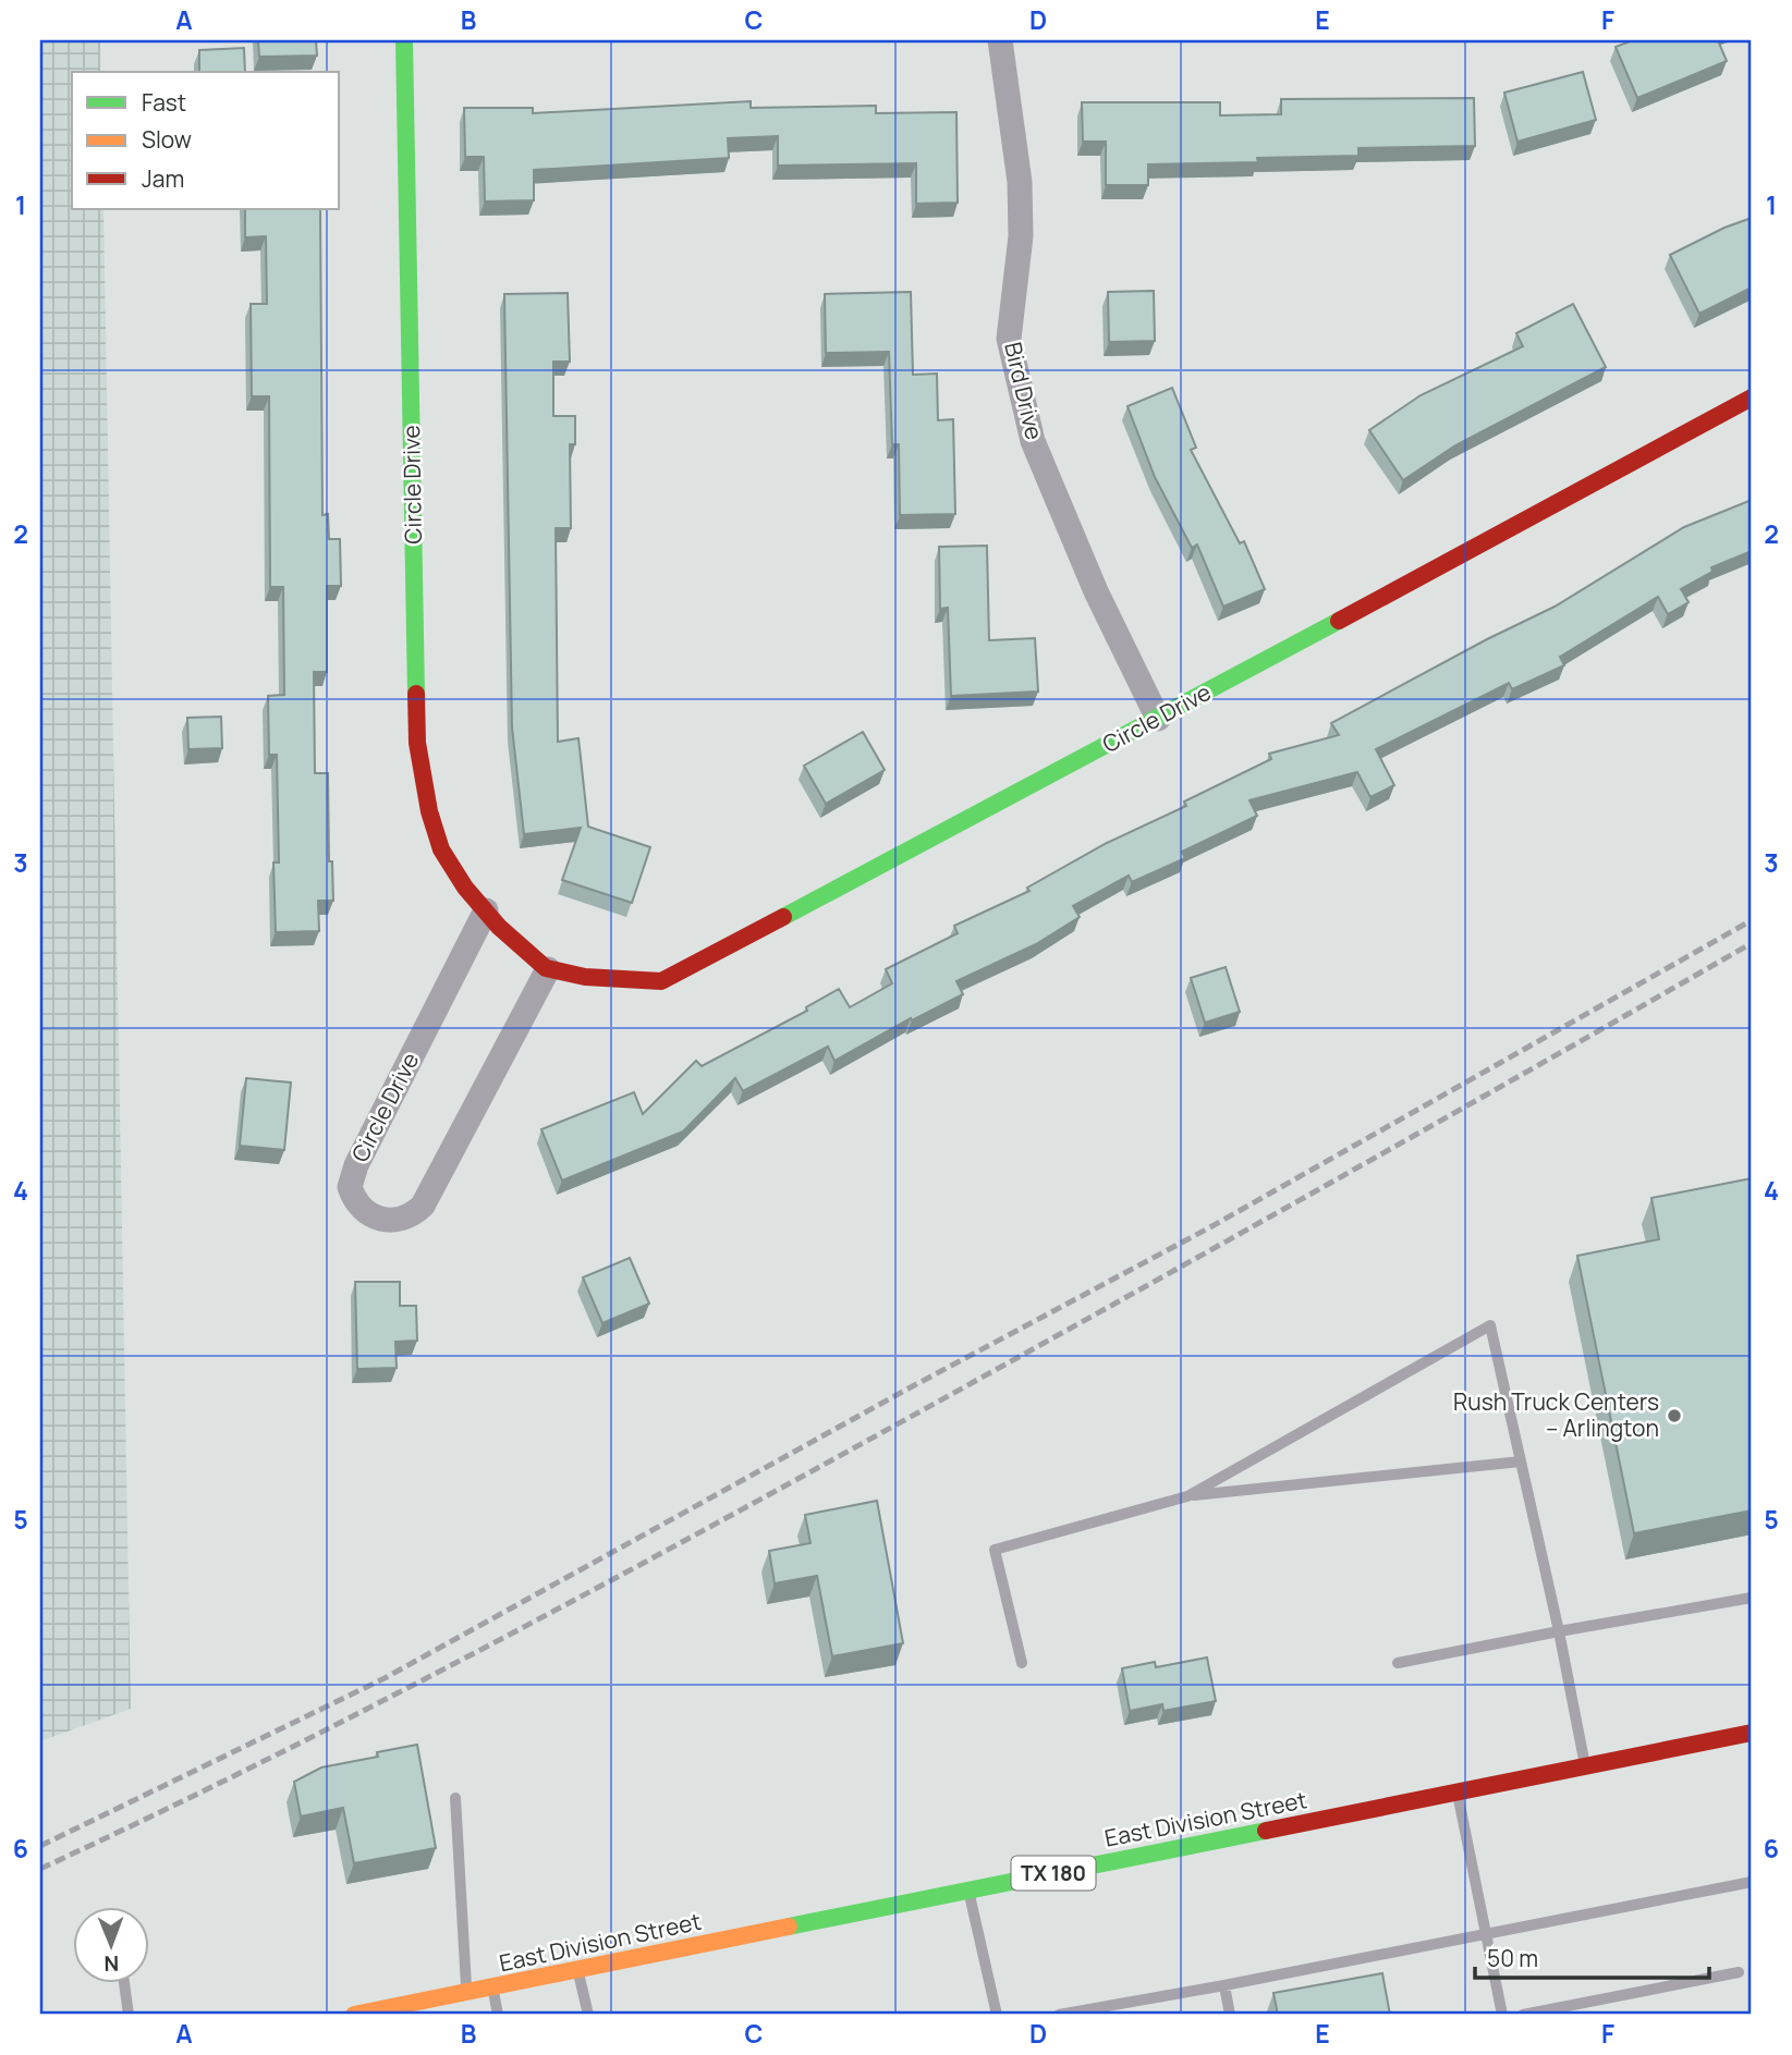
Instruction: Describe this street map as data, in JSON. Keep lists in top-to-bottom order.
{
  "streets": {
    "street": [
      "Bird Drive",
      "Circle Drive",
      "East Division Street",
      "TX 180"
    ]
  },
  "crossings": [
    ["Bird Drive", "Circle Drive"]
  ],
  "places": ["Rush Truck Centers – Arlington"],
  "legend": ["Fast", "Slow", "Jam"],
  "scale_bar": "50 m",
  "north": "bottom",
  "grid": {
    "columns": [
      "A",
      "B",
      "C",
      "D",
      "E",
      "F"
    ],
    "rows": [
      "1",
      "2",
      "3",
      "4",
      "5",
      "6"
    ]
  }
}
